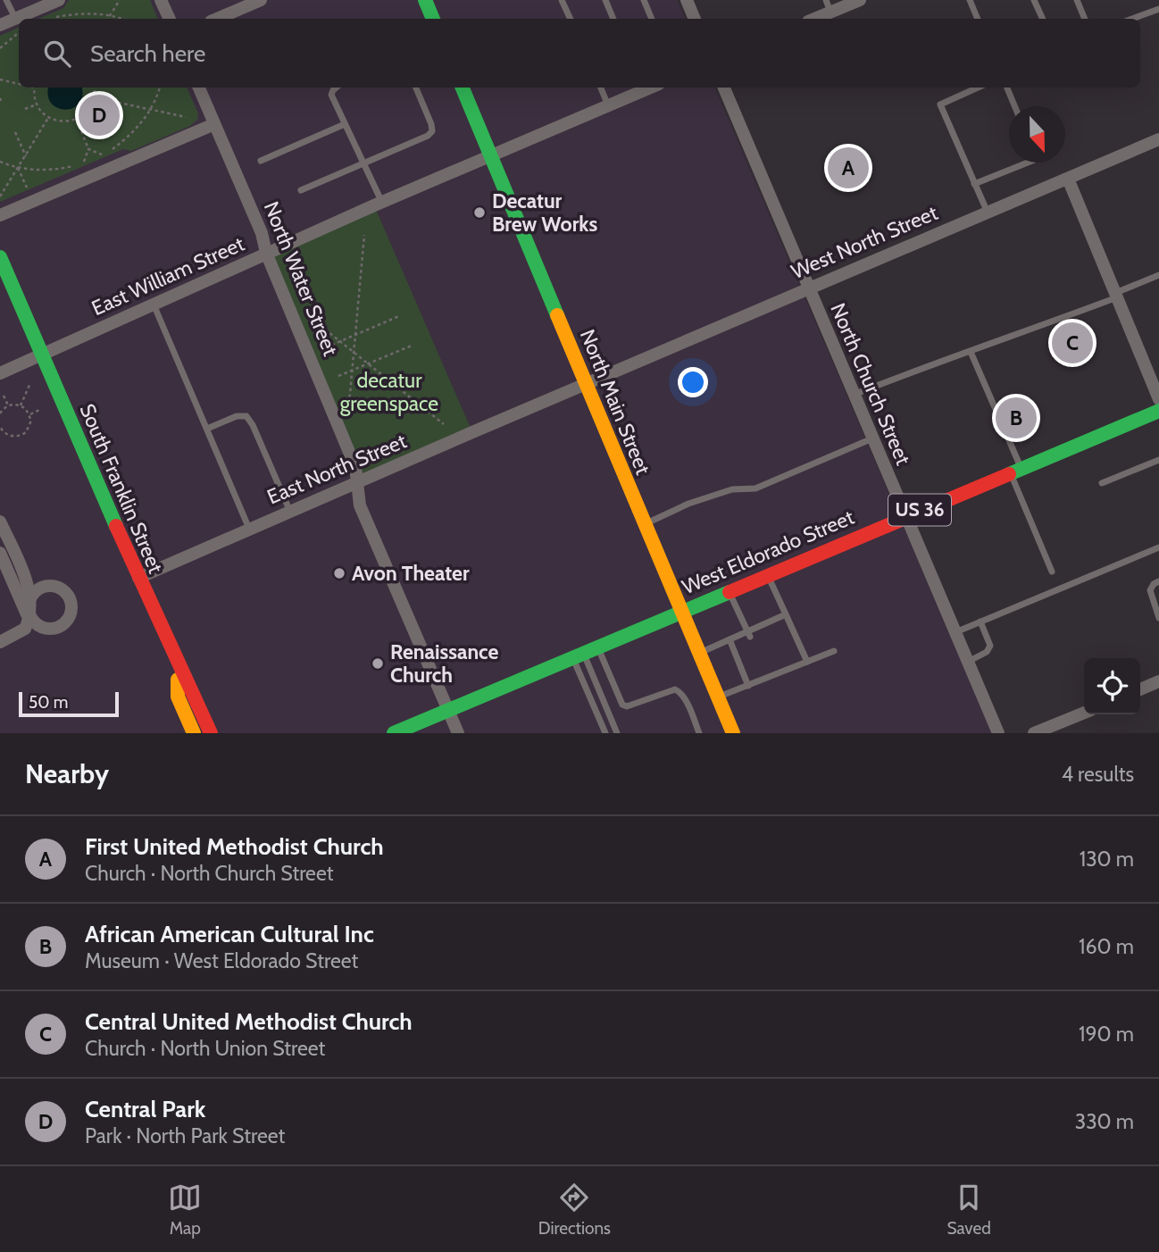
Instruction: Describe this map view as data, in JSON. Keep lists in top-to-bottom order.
{
  "streets": {
    "main road": [
      "North Main Street",
      "South Franklin Street",
      "US 36",
      "West Eldorado Street"
    ],
    "street": [
      "West North Street",
      "East William Street",
      "North Water Street",
      "North Church Street",
      "East North Street"
    ]
  },
  "crossings": [
    ["West North Street", "North Church Street"],
    ["West North Street", "North Main Street"],
    ["West North Street", "East North Street"],
    ["East William Street", "North Water Street"],
    ["East William Street", "North Main Street"],
    ["East William Street", "South Franklin Street"],
    ["North Water Street", "East North Street"],
    ["North Water Street", "West Eldorado Street"],
    ["North Church Street", "West Eldorado Street"],
    ["North Main Street", "East North Street"],
    ["North Main Street", "West Eldorado Street"],
    ["East North Street", "South Franklin Street"]
  ],
  "parks": ["decatur greenspace"],
  "places": ["Decatur Brew Works", "Avon Theater", "Renaissance Church"],
  "scale_bar": "50 m",
  "north": "bottom",
  "page": {
    "search": "Search here",
    "pins": [
      "D",
      "A",
      "C",
      "B"
    ],
    "scale": "50 m",
    "heading": ["Nearby", "4 results"],
    "list": [
      {
        "mark": "A",
        "name": "First United Methodist Church",
        "note": "Church · North Church Street",
        "value": "130 m"
      },
      {
        "mark": "B",
        "name": "African American Cultural Inc",
        "note": "Museum · West Eldorado Street",
        "value": "160 m"
      },
      {
        "mark": "C",
        "name": "Central United Methodist Church",
        "note": "Church · North Union Street",
        "value": "190 m"
      },
      {
        "mark": "D",
        "name": "Central Park",
        "note": "Park · North Park Street",
        "value": "330 m"
      }
    ],
    "nav": ["Map", "Directions", "Saved"]
  }
}
